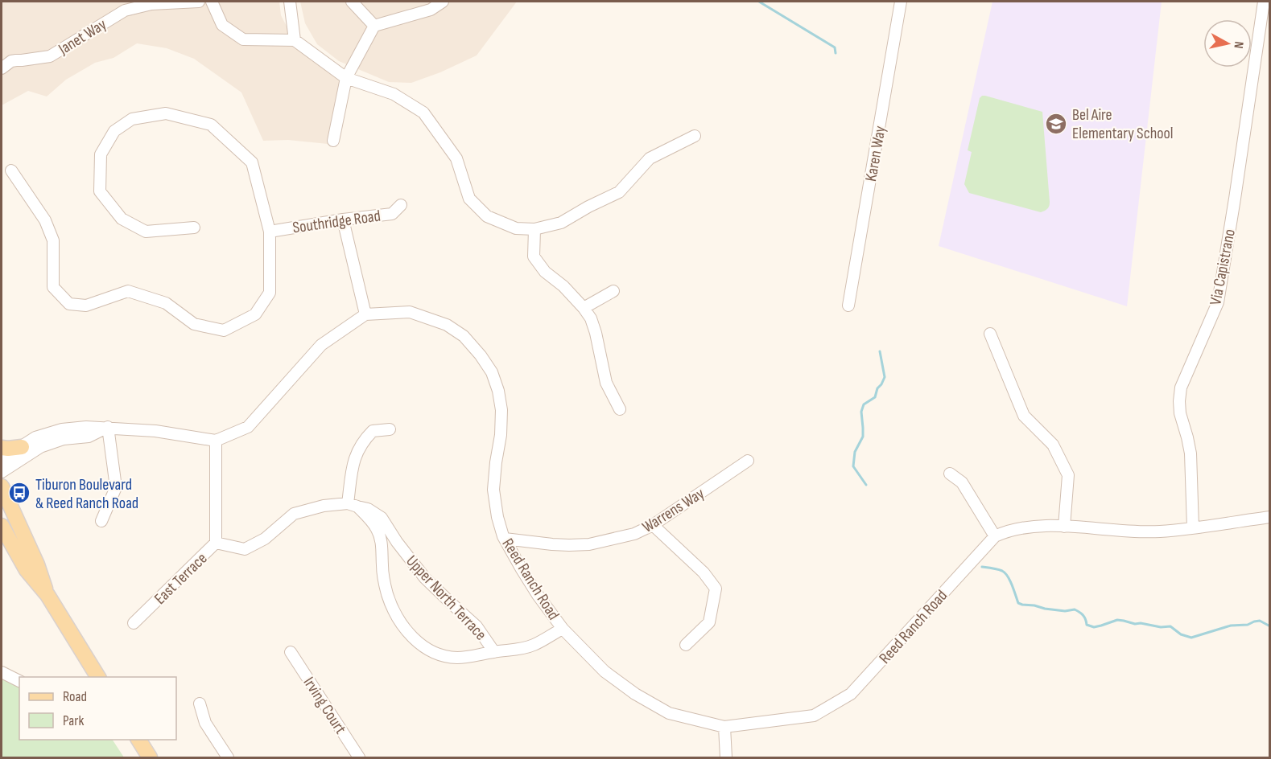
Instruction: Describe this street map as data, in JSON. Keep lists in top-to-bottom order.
{
  "streets": {
    "street": [
      "Janet Way",
      "Karen Way",
      "Southridge Road",
      "Via Capistrano",
      "Warrens Way",
      "East Terrace",
      "Reed Ranch Road",
      "Upper North Terrace",
      "Irving Court"
    ]
  },
  "crossings": [
    ["Via Capistrano", "Reed Ranch Road"],
    ["Warrens Way", "Reed Ranch Road"]
  ],
  "places": {
    "school or university": ["Bel Aire Elementary School"],
    "bus stop": ["Tiburon Boulevard & Reed Ranch Road"]
  },
  "legend": ["Road", "Park"],
  "north": "right"
}
